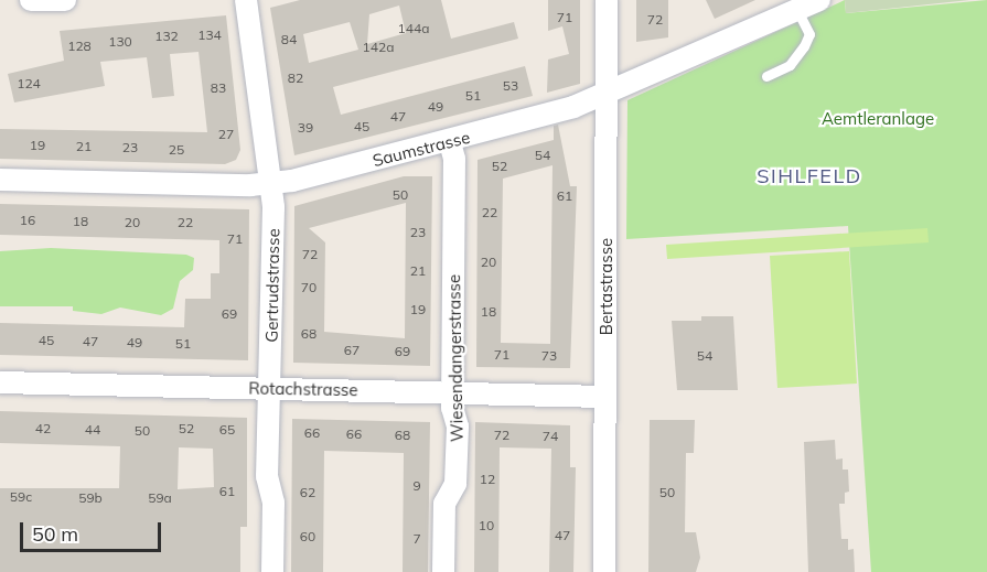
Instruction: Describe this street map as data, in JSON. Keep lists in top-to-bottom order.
{
  "streets": {
    "street": [
      "Saumstrasse",
      "Gertrudstrasse",
      "Bertastrasse",
      "Wiesendangerstrasse",
      "Rotachstrasse"
    ]
  },
  "crossings": [
    ["Saumstrasse", "Gertrudstrasse"],
    ["Saumstrasse", "Bertastrasse"],
    ["Saumstrasse", "Wiesendangerstrasse"],
    ["Gertrudstrasse", "Rotachstrasse"],
    ["Bertastrasse", "Rotachstrasse"],
    ["Wiesendangerstrasse", "Rotachstrasse"]
  ],
  "districts": ["SIHLFELD"],
  "parks": ["Aemtleranlage"],
  "house_numbers": [
    "71",
    "72",
    "144a",
    "134",
    "132",
    "84",
    "130",
    "128",
    "142a",
    "82",
    "124",
    "53",
    "83",
    "51",
    "49",
    "47",
    "45",
    "39",
    "27",
    "19",
    "21",
    "23",
    "25",
    "54",
    "52",
    "50",
    "61",
    "22",
    "16",
    "18",
    "20",
    "22",
    "23",
    "71",
    "72",
    "20",
    "21",
    "70",
    "19",
    "18",
    "69",
    "68",
    "45",
    "47",
    "49",
    "51",
    "67",
    "69",
    "71",
    "73",
    "54",
    "42",
    "52",
    "44",
    "65",
    "50",
    "66",
    "66",
    "68",
    "72",
    "74",
    "12",
    "9",
    "61",
    "62",
    "50",
    "59c",
    "59b",
    "59a",
    "10",
    "47",
    "60",
    "7"
  ],
  "scale_bar": "50 m"
}
